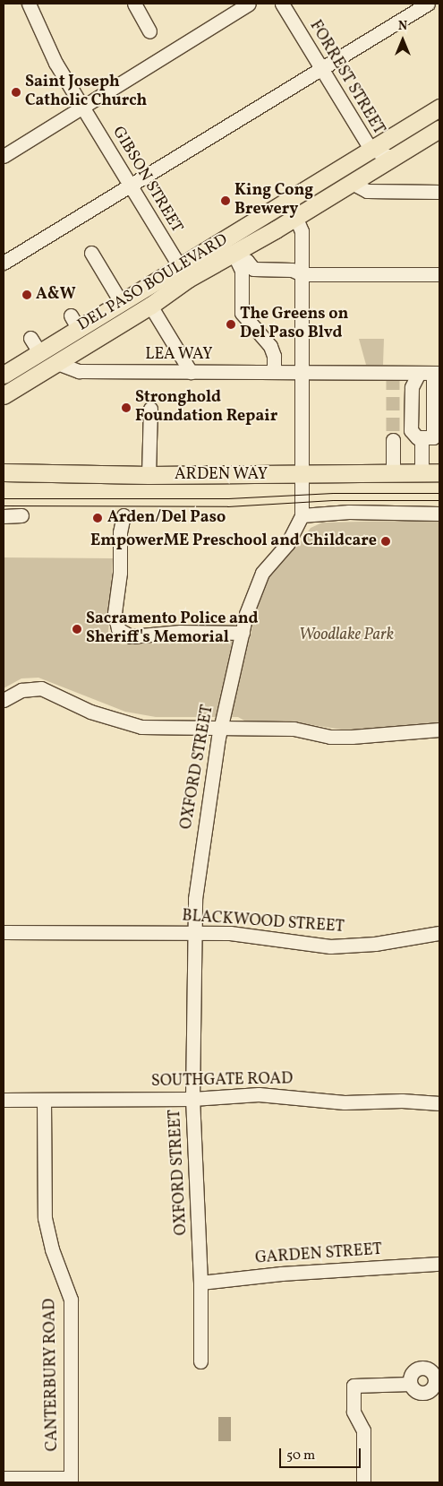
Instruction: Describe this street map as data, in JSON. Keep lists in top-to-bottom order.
{
  "streets": {
    "main road": ["DEL PASO BOULEVARD", "ARDEN WAY"],
    "street": [
      "FORREST STREET",
      "GIBSON STREET",
      "LEA WAY",
      "OXFORD STREET",
      "BLACKWOOD STREET",
      "SOUTHGATE ROAD",
      "GARDEN STREET",
      "CANTERBURY ROAD"
    ]
  },
  "crossings": [
    ["FORREST STREET", "DEL PASO BOULEVARD"],
    ["GIBSON STREET", "DEL PASO BOULEVARD"],
    ["DEL PASO BOULEVARD", "LEA WAY"],
    ["DEL PASO BOULEVARD", "OXFORD STREET"],
    ["LEA WAY", "OXFORD STREET"],
    ["ARDEN WAY", "OXFORD STREET"],
    ["OXFORD STREET", "BLACKWOOD STREET"],
    ["OXFORD STREET", "SOUTHGATE ROAD"],
    ["OXFORD STREET", "GARDEN STREET"],
    ["SOUTHGATE ROAD", "CANTERBURY ROAD"]
  ],
  "parks": ["Woodlake Park"],
  "places": [
    "Saint Joseph Catholic Church",
    "King Cong Brewery",
    "A&W",
    "The Greens on Del Paso Blvd",
    "Stronghold Foundation Repair",
    "Arden/Del Paso",
    "EmpowerME Preschool and Childcare",
    "Sacramento Police and Sheriff's Memorial"
  ],
  "scale_bar": "50 m",
  "north": "top"
}
